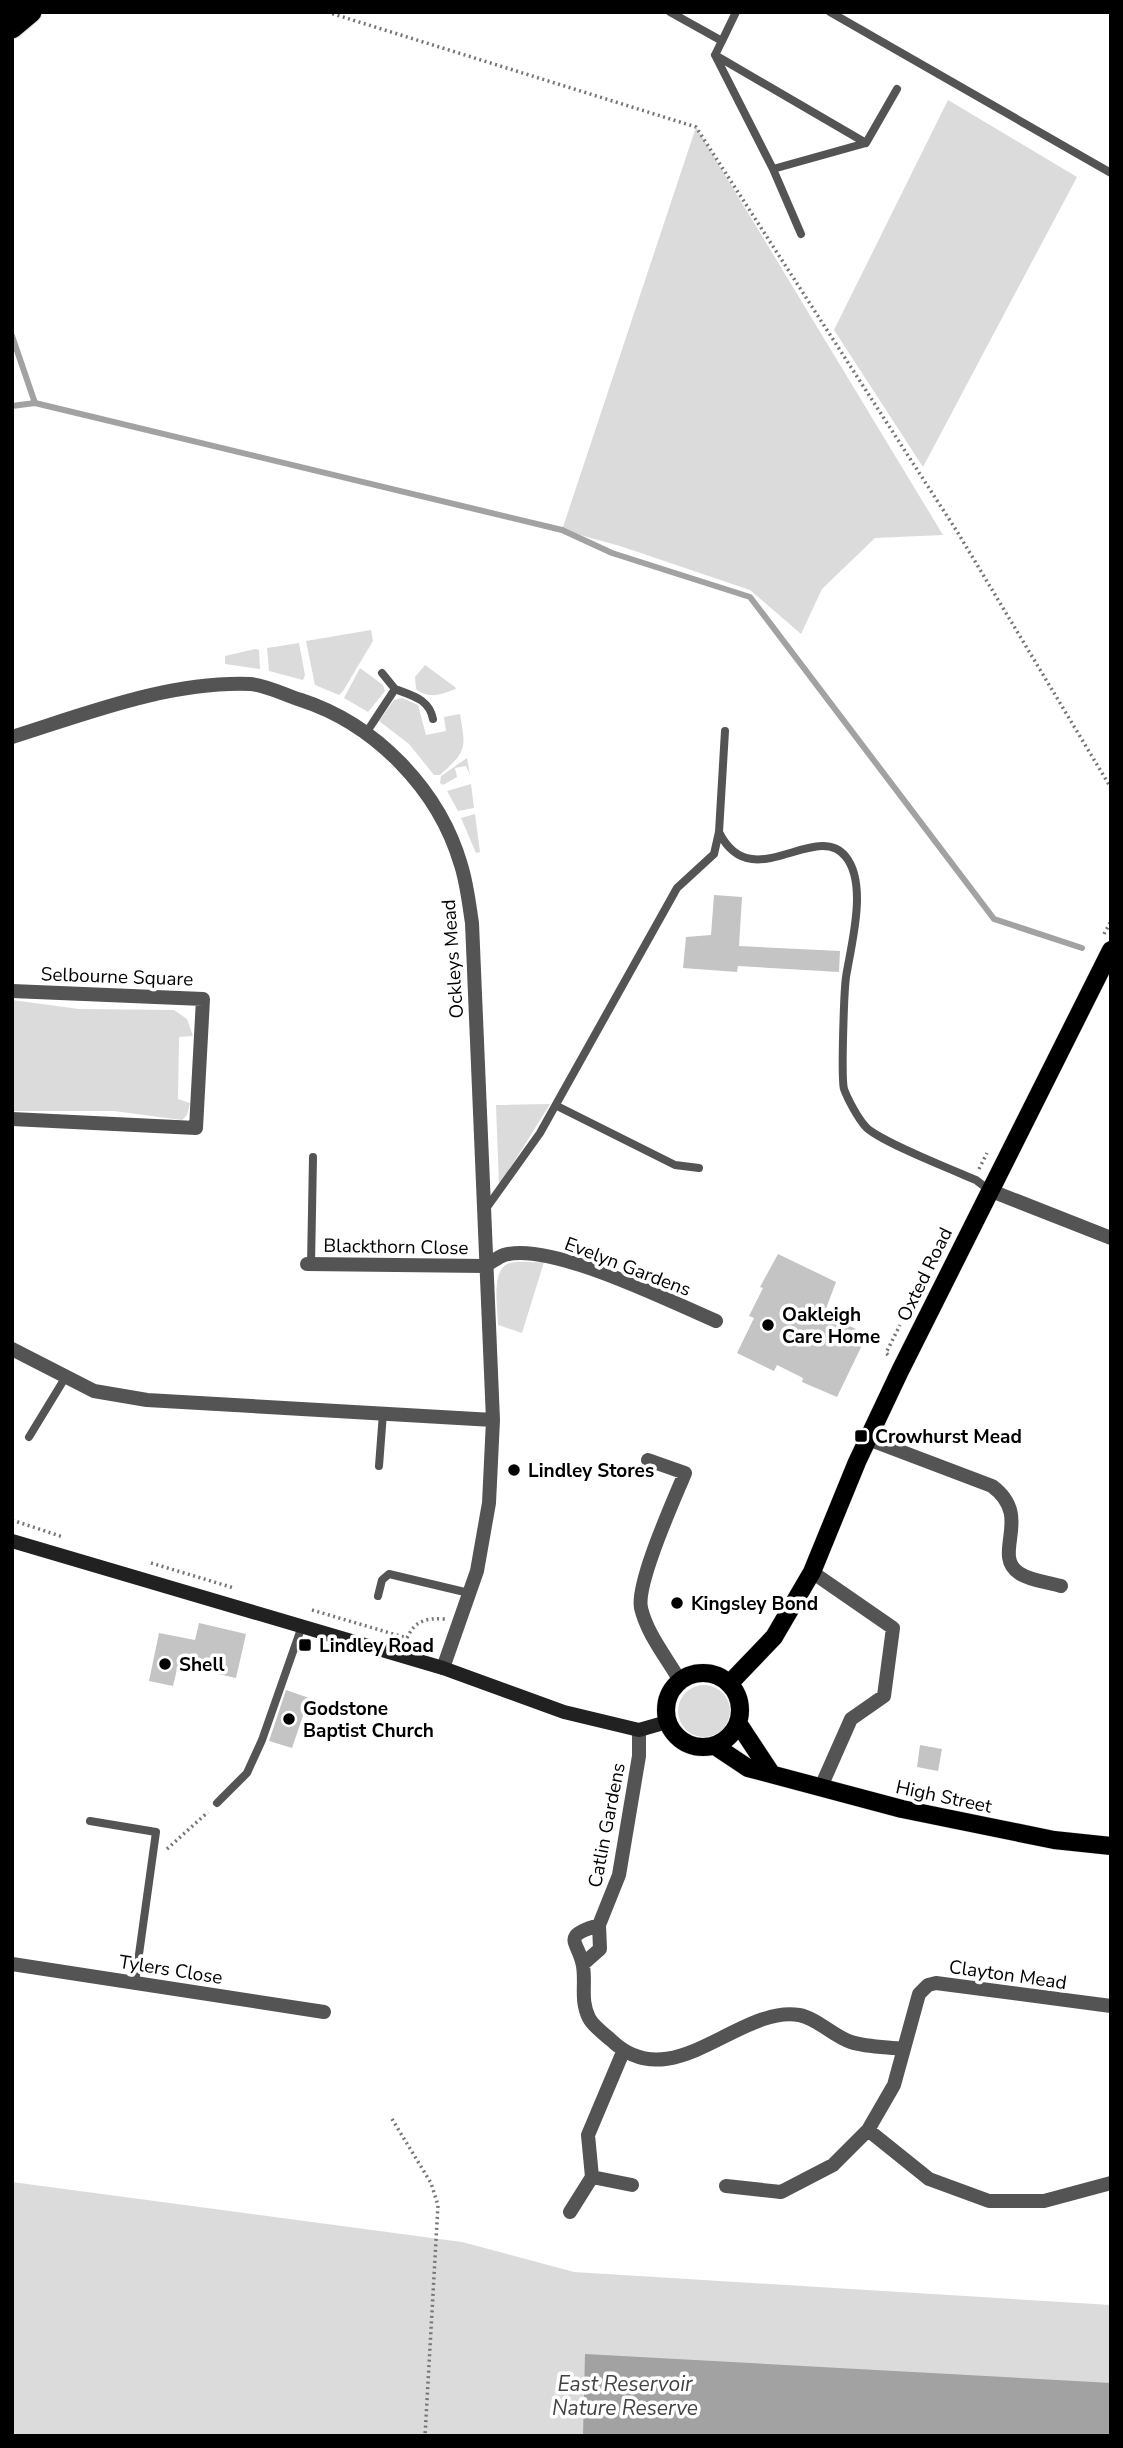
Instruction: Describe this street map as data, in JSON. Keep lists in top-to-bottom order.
{
  "streets": {
    "main road": ["Oxted Road", "High Street"],
    "street": [
      "Ockleys Mead",
      "Selbourne Square",
      "Blackthorn Close",
      "Evelyn Gardens",
      "Catlin Gardens",
      "Tylers Close",
      "Clayton Mead"
    ]
  },
  "crossings": [
    ["Ockleys Mead", "Blackthorn Close"],
    ["Ockleys Mead", "Evelyn Gardens"],
    ["Blackthorn Close", "Evelyn Gardens"],
    ["Oxted Road", "High Street"]
  ],
  "water": ["East Reservoir Nature Reserve"],
  "places": {
    "other": [
      "Oakleigh Care Home",
      "Lindley Stores",
      "Kingsley Bond",
      "Shell",
      "Godstone Baptist Church"
    ],
    "transit": ["Crowhurst Mead", "Lindley Road"]
  }
}
